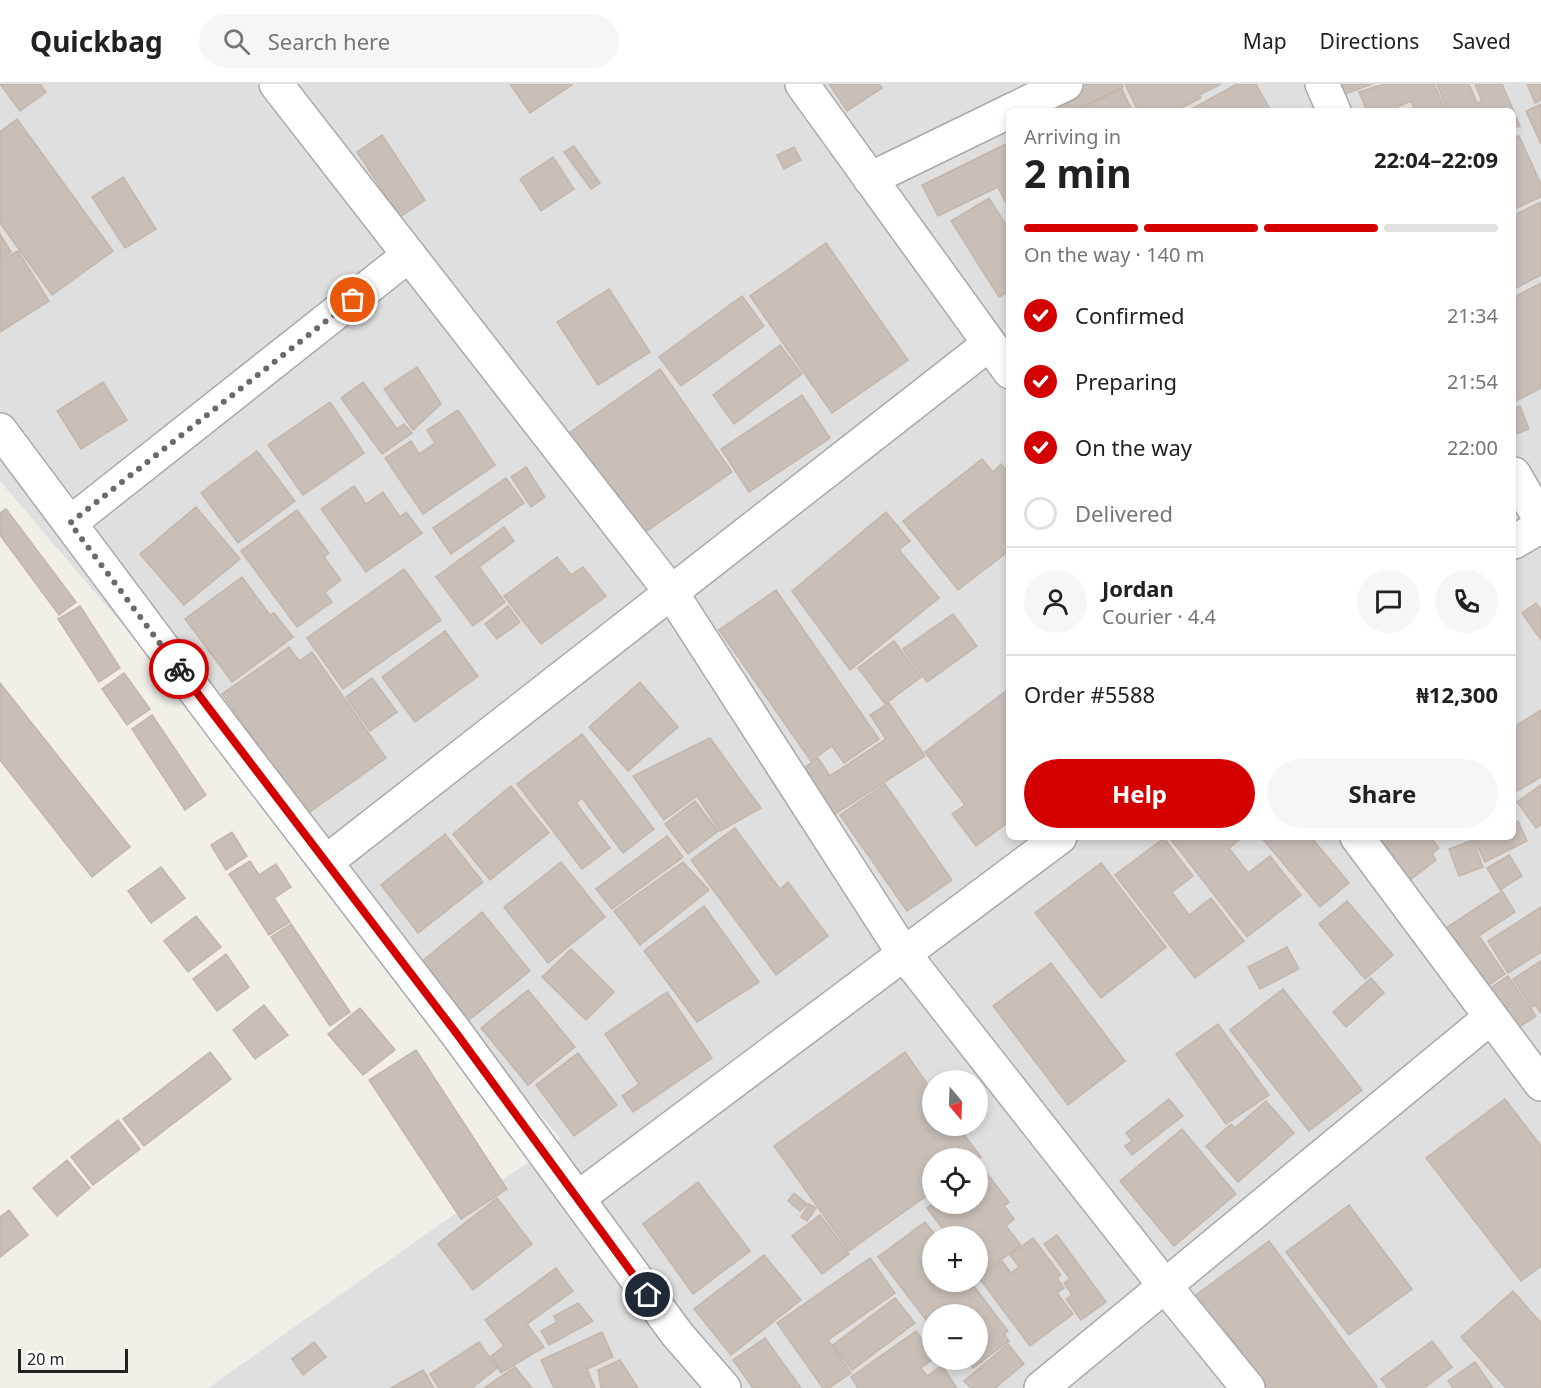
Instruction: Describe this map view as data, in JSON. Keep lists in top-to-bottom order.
{
  "scale_bar": "20 m",
  "north": "bottom",
  "page": {
    "header": "Quickbag",
    "search": "Search here",
    "nav": ["Map", "Directions", "Saved"],
    "heading": ["2 min", "Arriving in", "22:04–22:09"],
    "panel": [
      "Jordan",
      "Courier · 4.4",
      "Order #5588",
      "₦12,300"
    ],
    "bar": "On the way · 140 m",
    "list": [
      ["Confirmed", "21:34"],
      ["Preparing", "21:54"],
      ["On the way", "22:00"],
      "Delivered"
    ],
    "buttons": ["Help", "Share"],
    "map_buttons": ["+", "−"],
    "scale": "20 m"
  }
}
